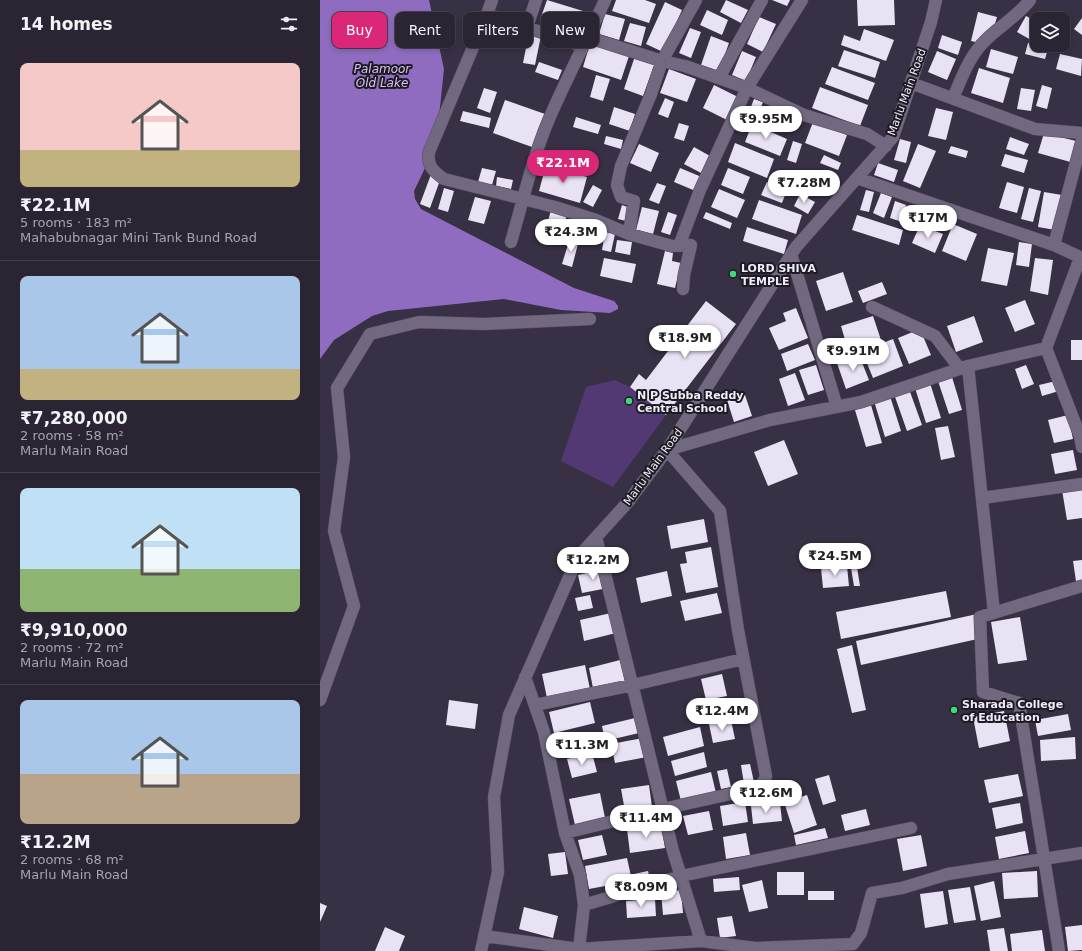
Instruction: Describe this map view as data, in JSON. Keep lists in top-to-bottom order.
{
  "streets": {
    "street": ["Marlu Main Road"]
  },
  "water": ["Palamoor Old Lake"],
  "places": ["LORD SHIVA TEMPLE", "N P Subba Reddy Central School", "Sharada College of Education"],
  "page": {
    "heading": "14 homes",
    "chip": [
      "Buy",
      "Rent",
      "Filters",
      "New"
    ],
    "list": [
      {
        "name": "₹22.1M",
        "note": "5 rooms · 183 m² · Mahabubnagar Mini Tank Bund Road"
      },
      {
        "name": "₹7,280,000",
        "note": "2 rooms · 58 m² · Marlu Main Road"
      },
      {
        "name": "₹9,910,000",
        "note": "2 rooms · 72 m² · Marlu Main Road"
      },
      {
        "name": "₹12.2M",
        "note": "2 rooms · 68 m² · Marlu Main Road"
      }
    ],
    "price": [
      "₹9.95M",
      "₹22.1M",
      "₹7.28M",
      "₹17M",
      "₹24.3M",
      "₹18.9M",
      "₹9.91M",
      "₹24.5M",
      "₹12.2M",
      "₹12.4M",
      "₹11.3M",
      "₹12.6M",
      "₹11.4M",
      "₹8.09M"
    ]
  }
}
